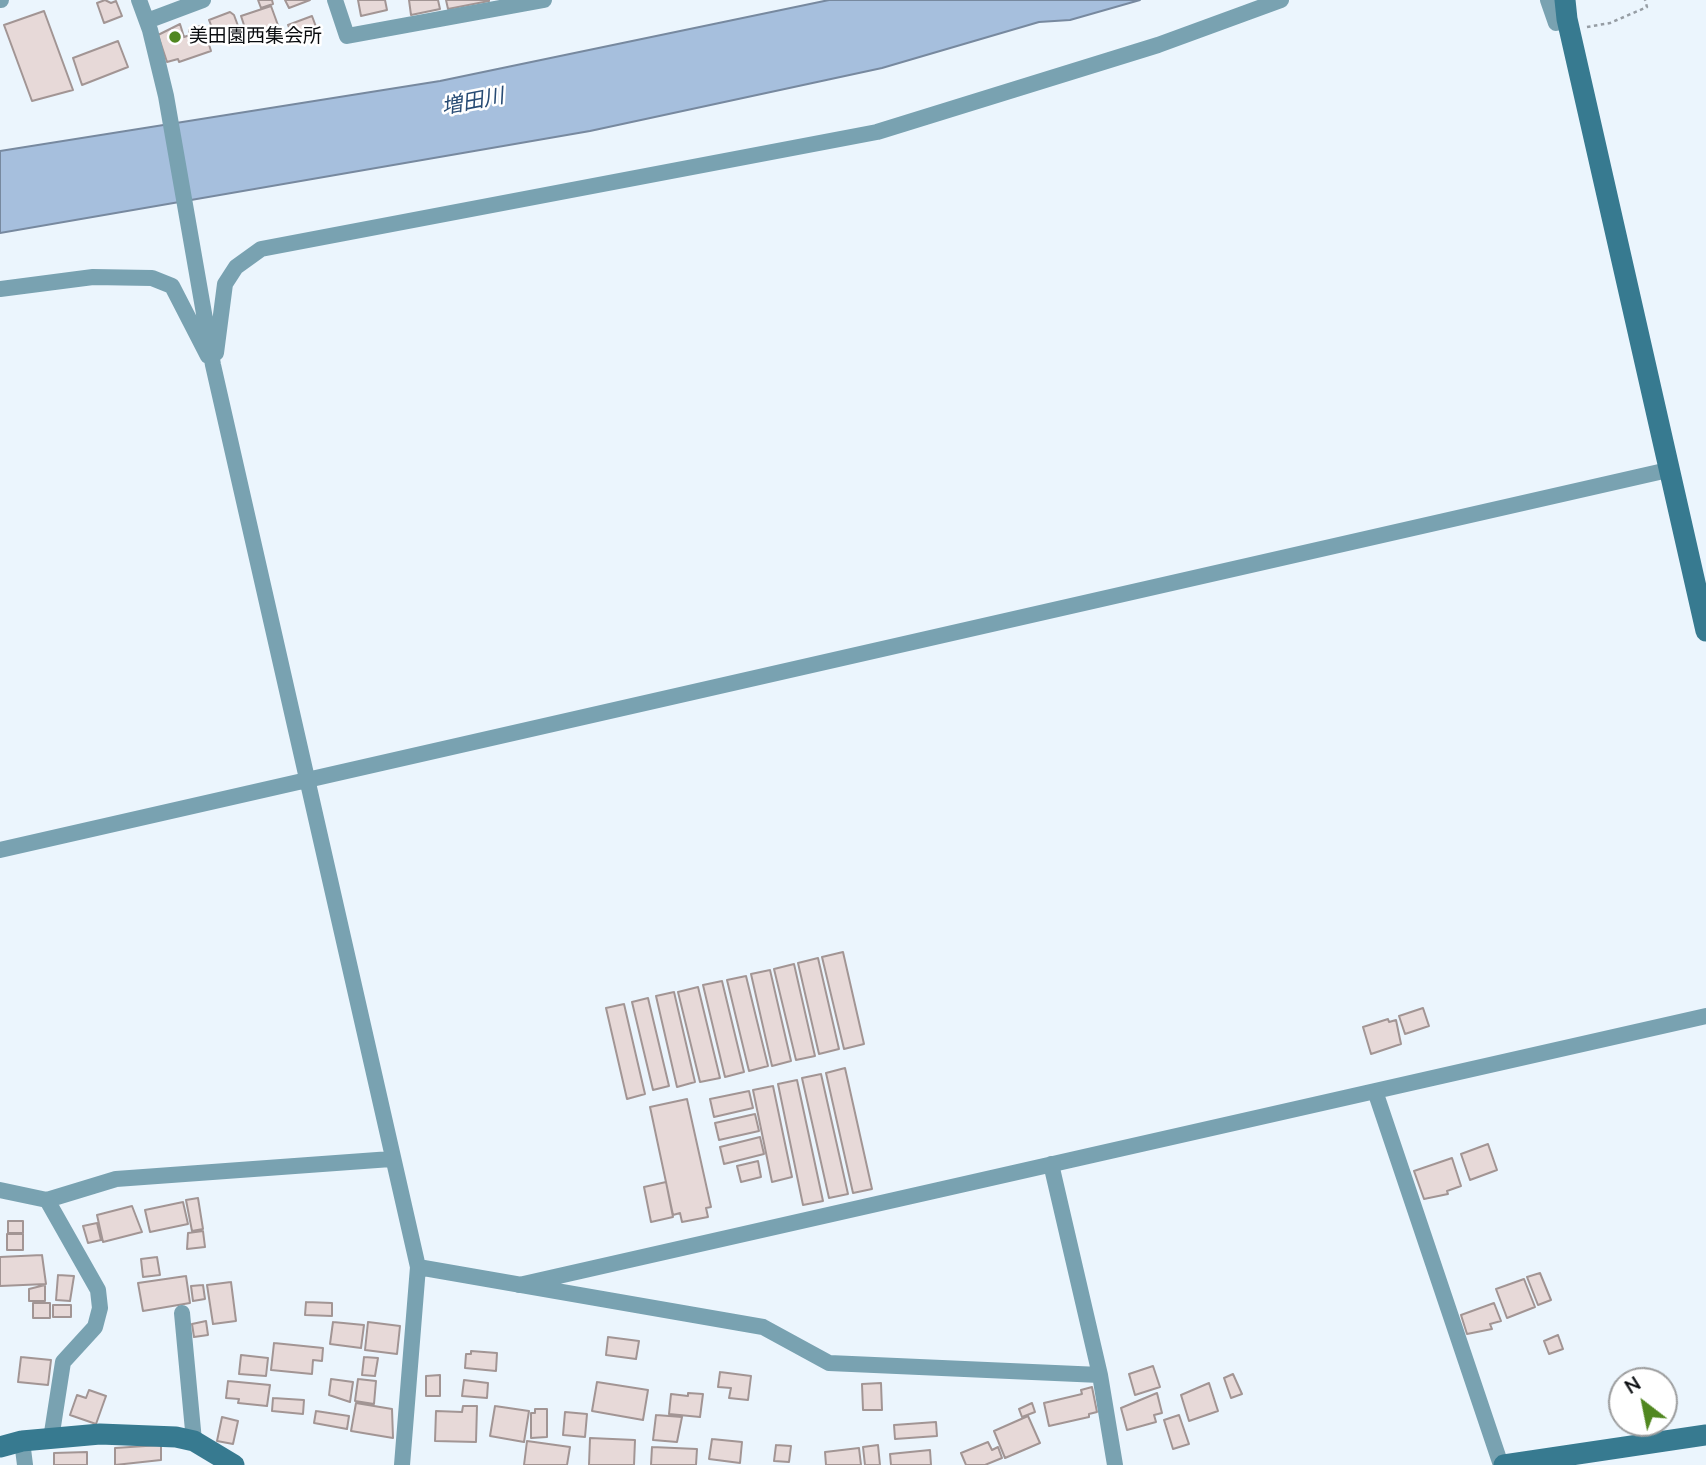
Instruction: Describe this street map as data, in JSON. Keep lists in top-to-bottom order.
{
  "water": ["増田川"],
  "places": ["美田園西集会所"],
  "north": "top left"
}
